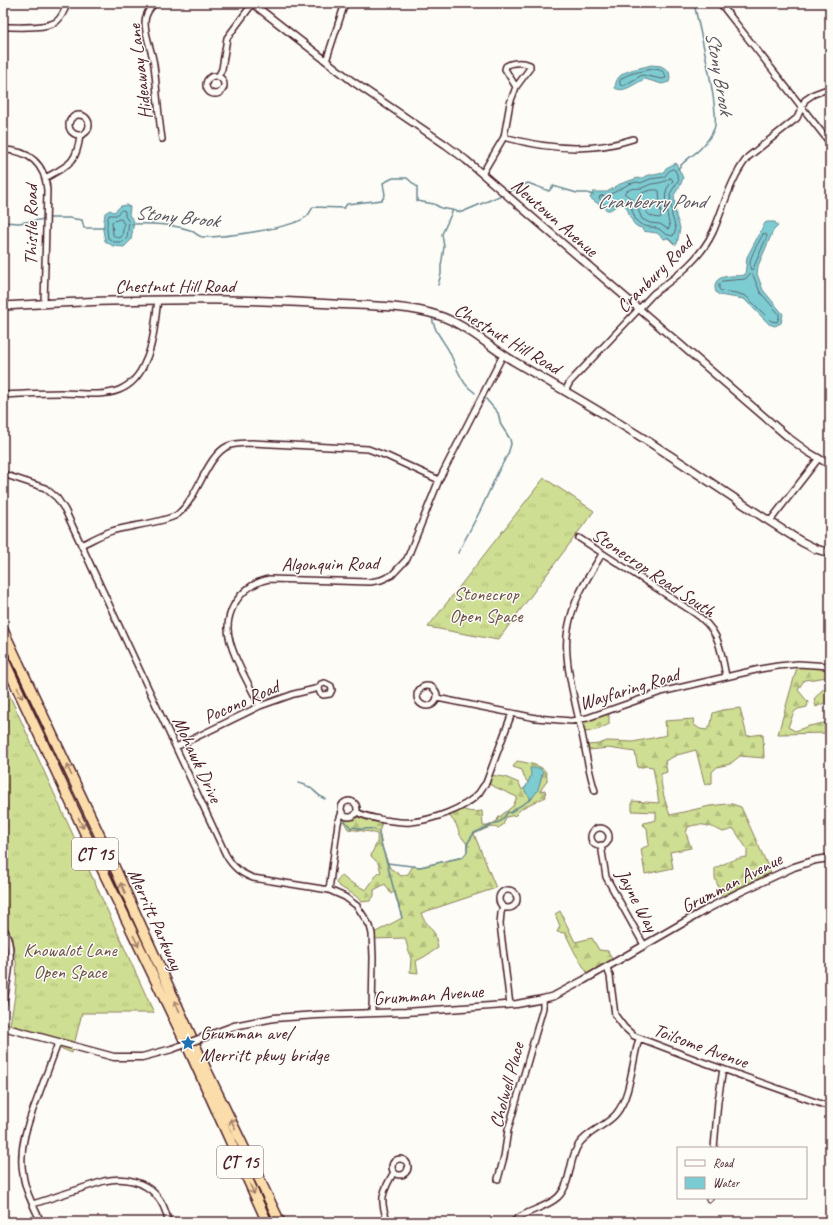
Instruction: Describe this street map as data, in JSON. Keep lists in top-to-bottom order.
{
  "streets": {
    "highway": ["CT 15", "Merritt Parkway"],
    "main road": ["Chestnut Hill Road"],
    "street": [
      "Hideaway Lane",
      "Newtown Avenue",
      "Thistle Road",
      "Cranbury Road",
      "Algonquin Road",
      "Stonecrop Road South",
      "Wayfaring Road",
      "Pocono Road",
      "Mohawk Drive",
      "Grumman Avenue",
      "Jayne Way",
      "Toilsome Avenue",
      "Cholwell Place"
    ]
  },
  "crossings": [
    ["Newtown Avenue", "Cranbury Road"],
    ["Thistle Road", "Chestnut Hill Road"],
    ["Cranbury Road", "Chestnut Hill Road"],
    ["Chestnut Hill Road", "Algonquin Road"],
    ["Algonquin Road", "Pocono Road"],
    ["Stonecrop Road South", "Wayfaring Road"],
    ["Pocono Road", "Mohawk Drive"],
    ["Mohawk Drive", "Grumman Avenue"],
    ["Grumman Avenue", "Jayne Way"],
    ["Grumman Avenue", "Toilsome Avenue"],
    ["Grumman Avenue", "Cholwell Place"]
  ],
  "water": ["Stony Brook", "Cranberry Pond"],
  "parks": ["Stonecrop Open Space", "Knowalot Lane Open Space"],
  "places": {
    "place": ["Grumman ave/ Merritt pkwy bridge"]
  },
  "legend": ["Road", "Water"]
}
